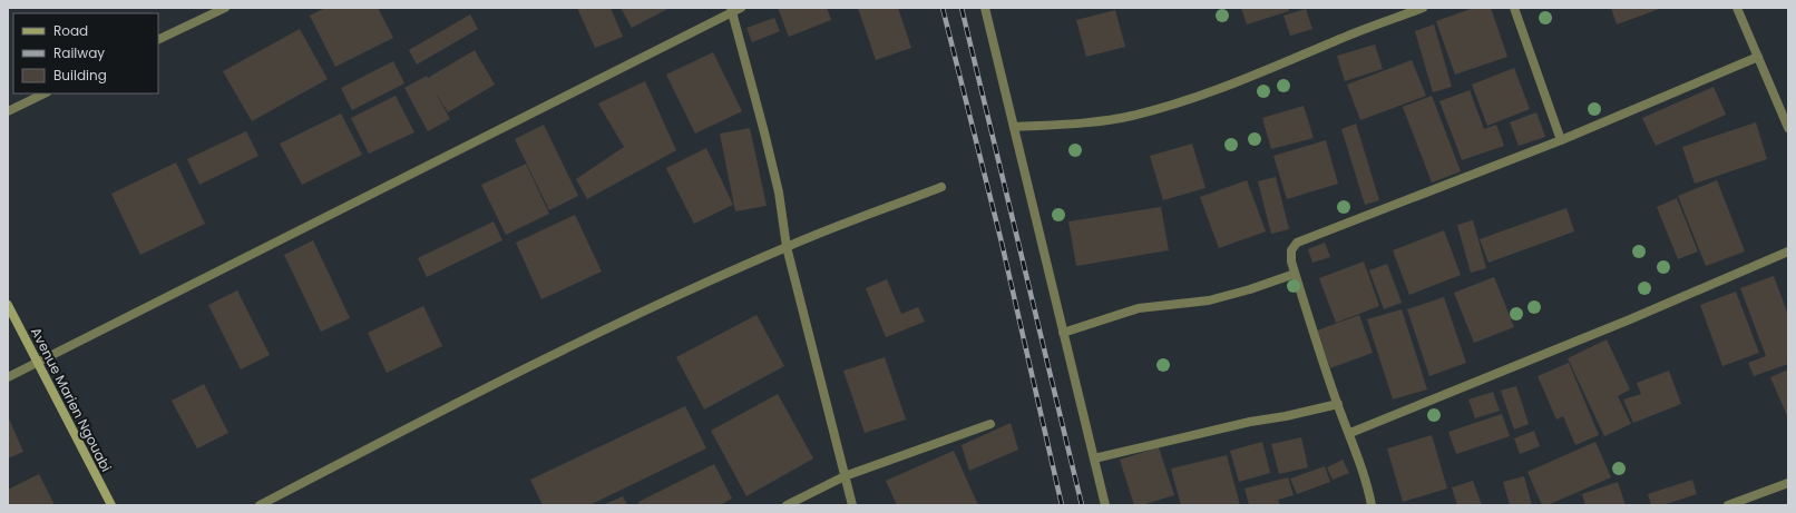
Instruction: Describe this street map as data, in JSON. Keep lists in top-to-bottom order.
{
  "streets": {
    "street": ["Avenue Marien Ngouabi"]
  },
  "legend": ["Road", "Railway", "Building"]
}
